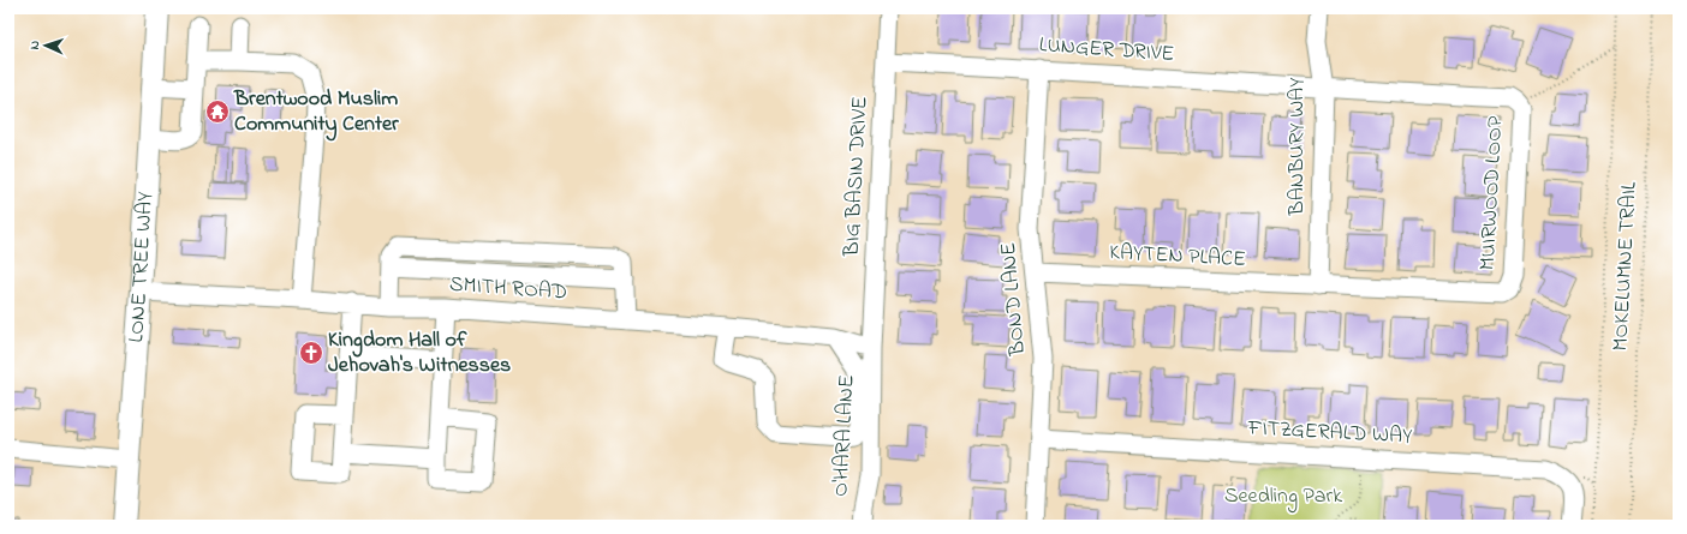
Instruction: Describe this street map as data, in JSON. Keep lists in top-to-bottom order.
{
  "streets": {
    "main road": ["LONE TREE WAY"],
    "street": [
      "LUNGER DRIVE",
      "BANBURY WAY",
      "BIG BASIN DRIVE",
      "MUIRWOOD LOOP",
      "KAYTEN PLACE",
      "SMITH ROAD",
      "BOND LANE",
      "FITZGERALD WAY",
      "O'HARA LANE"
    ],
    "path": ["MOKELUMNE TRAIL"]
  },
  "crossings": [
    ["LUNGER DRIVE", "BANBURY WAY"],
    ["LUNGER DRIVE", "BIG BASIN DRIVE"],
    ["LUNGER DRIVE", "MUIRWOOD LOOP"],
    ["LUNGER DRIVE", "BOND LANE"],
    ["BANBURY WAY", "MUIRWOOD LOOP"],
    ["BANBURY WAY", "KAYTEN PLACE"],
    ["BIG BASIN DRIVE", "SMITH ROAD"],
    ["BIG BASIN DRIVE", "O'HARA LANE"],
    ["MUIRWOOD LOOP", "KAYTEN PLACE"],
    ["KAYTEN PLACE", "BOND LANE"],
    ["LONE TREE WAY", "SMITH ROAD"],
    ["SMITH ROAD", "O'HARA LANE"],
    ["BOND LANE", "FITZGERALD WAY"]
  ],
  "parks": ["Seedling Park"],
  "places": {
    "temple": ["Brentwood Muslim Community Center"],
    "church": ["Kingdom Hall of Jehovah's Witnesses"]
  },
  "north": "left"
}
